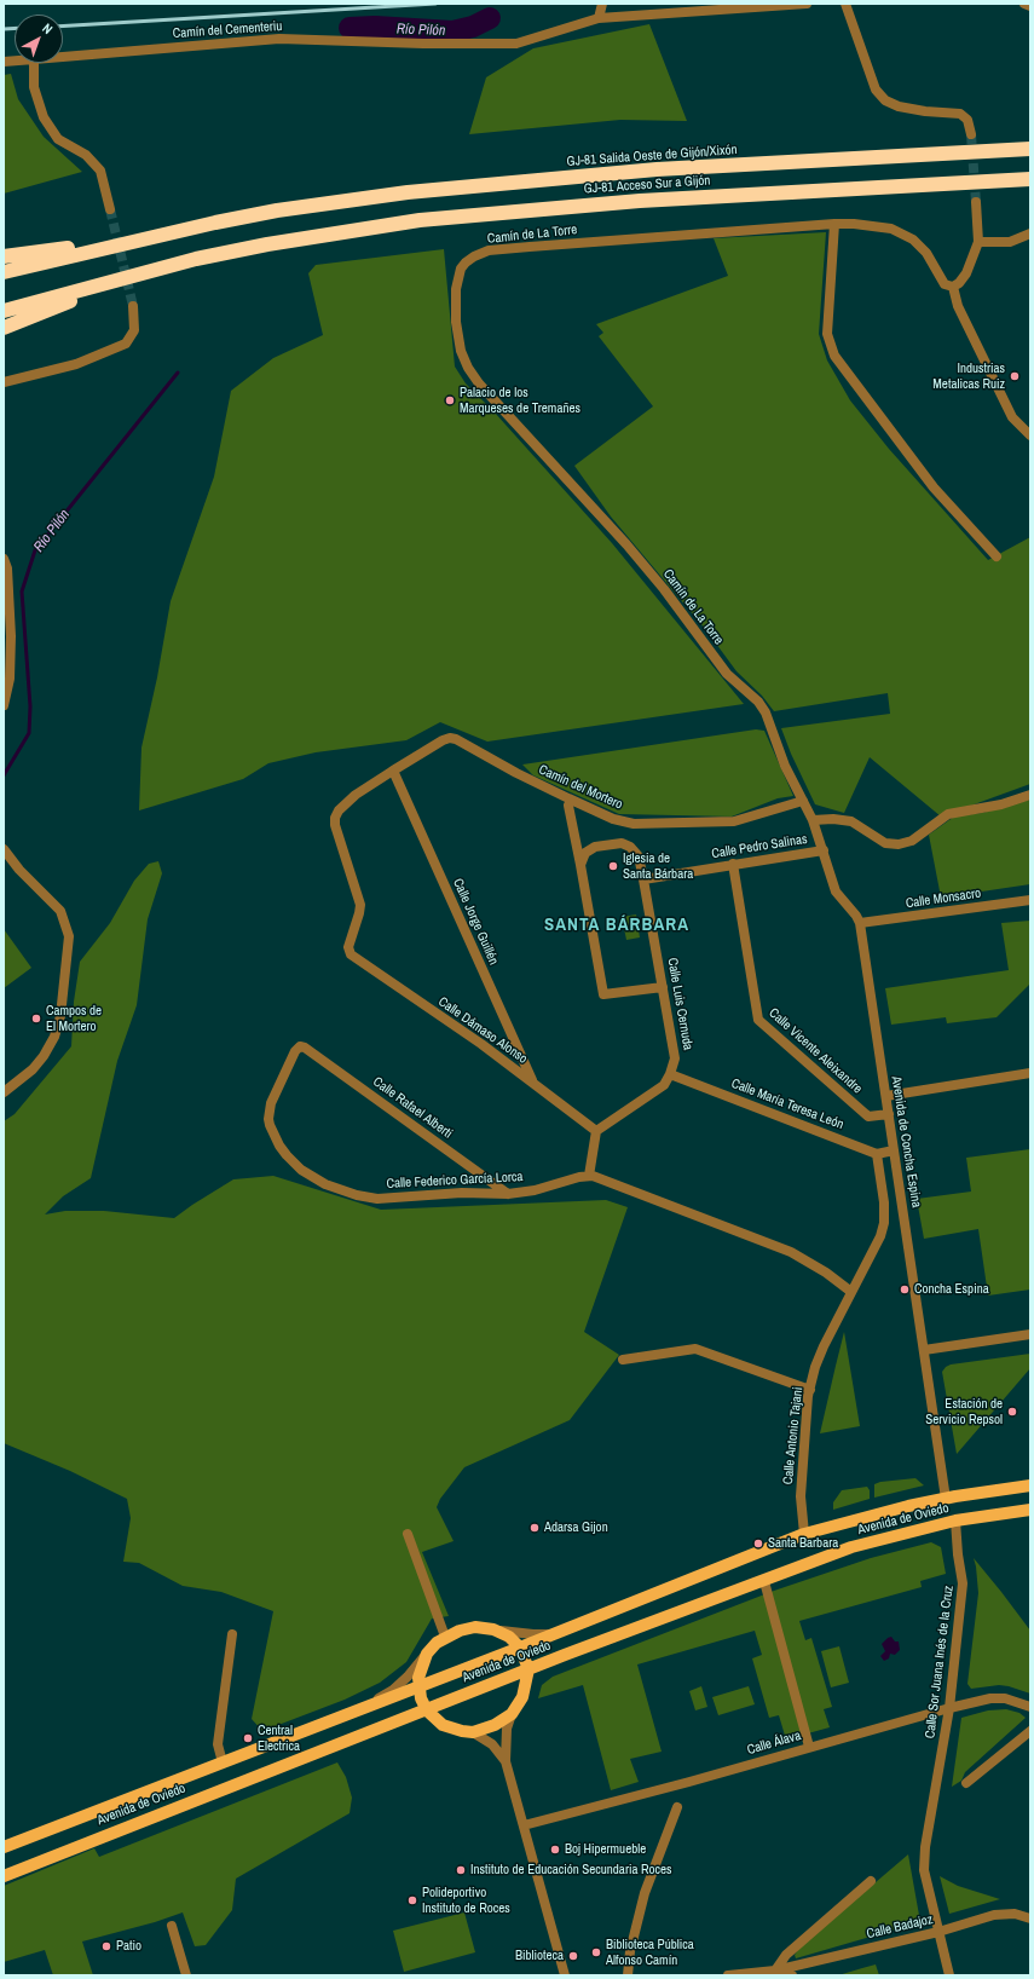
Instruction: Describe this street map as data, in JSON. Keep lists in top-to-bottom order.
{
  "streets": {
    "highway": ["GJ-81 Salida Oeste de Gijón/Xixón", "GJ-81 Acceso Sur a Gijón"],
    "main road": ["Avenida de Oviedo"],
    "street": [
      "Camín del Cementeriu",
      "Camín de La Torre",
      "Camín del Mortero",
      "Calle Pedro Salinas",
      "Calle Monsacro",
      "Calle Jorge Guillén",
      "Calle Luis Cernuda",
      "Calle Dámaso Alonso",
      "Calle Vicente Aleixandre",
      "Calle María Teresa León",
      "Calle Rafael Alberti",
      "Avenida de Concha Espina",
      "Calle Federico García Lorca",
      "Calle Antonio Tajani",
      "Calle Sor Juana Inés de la Cruz",
      "Calle Álava",
      "Calle Badajoz"
    ]
  },
  "crossings": [
    ["Camín de La Torre", "Camín del Mortero"],
    ["Camín de La Torre", "Avenida de Concha Espina"],
    ["Camín del Mortero", "Calle Jorge Guillén"],
    ["Camín del Mortero", "Calle Dámaso Alonso"],
    ["Camín del Mortero", "Avenida de Concha Espina"],
    ["Calle Pedro Salinas", "Calle Luis Cernuda"],
    ["Calle Pedro Salinas", "Calle Vicente Aleixandre"],
    ["Calle Pedro Salinas", "Avenida de Concha Espina"],
    ["Calle Monsacro", "Avenida de Concha Espina"],
    ["Calle Jorge Guillén", "Calle Dámaso Alonso"],
    ["Calle Luis Cernuda", "Calle María Teresa León"],
    ["Calle Vicente Aleixandre", "Avenida de Concha Espina"],
    ["Calle María Teresa León", "Calle Antonio Tajani"],
    ["Calle Rafael Alberti", "Calle Federico García Lorca"],
    ["Avenida de Concha Espina", "Avenida de Oviedo"],
    ["Calle Antonio Tajani", "Avenida de Oviedo"],
    ["Avenida de Oviedo", "Calle Sor Juana Inés de la Cruz"],
    ["Calle Sor Juana Inés de la Cruz", "Calle Álava"],
    ["Calle Sor Juana Inés de la Cruz", "Calle Badajoz"]
  ],
  "districts": ["SANTA BÁRBARA"],
  "water": ["Río Pilón"],
  "places": [
    "Industrias Metalicas Ruiz",
    "Palacio de los Marqueses de Tremañes",
    "Iglesia de Santa Bárbara",
    "Campos de El Mortero",
    "Concha Espina",
    "Estación de Servicio Repsol",
    "Adarsa Gijon",
    "Santa Barbara",
    "Central Electrica",
    "Boj Hipermueble",
    "Instituto de Educación Secundaria Roces",
    "Polideportivo Instituto de Roces",
    "Patio",
    "Biblioteca Pública Alfonso Camín",
    "Biblioteca"
  ],
  "north": "top right"
}
